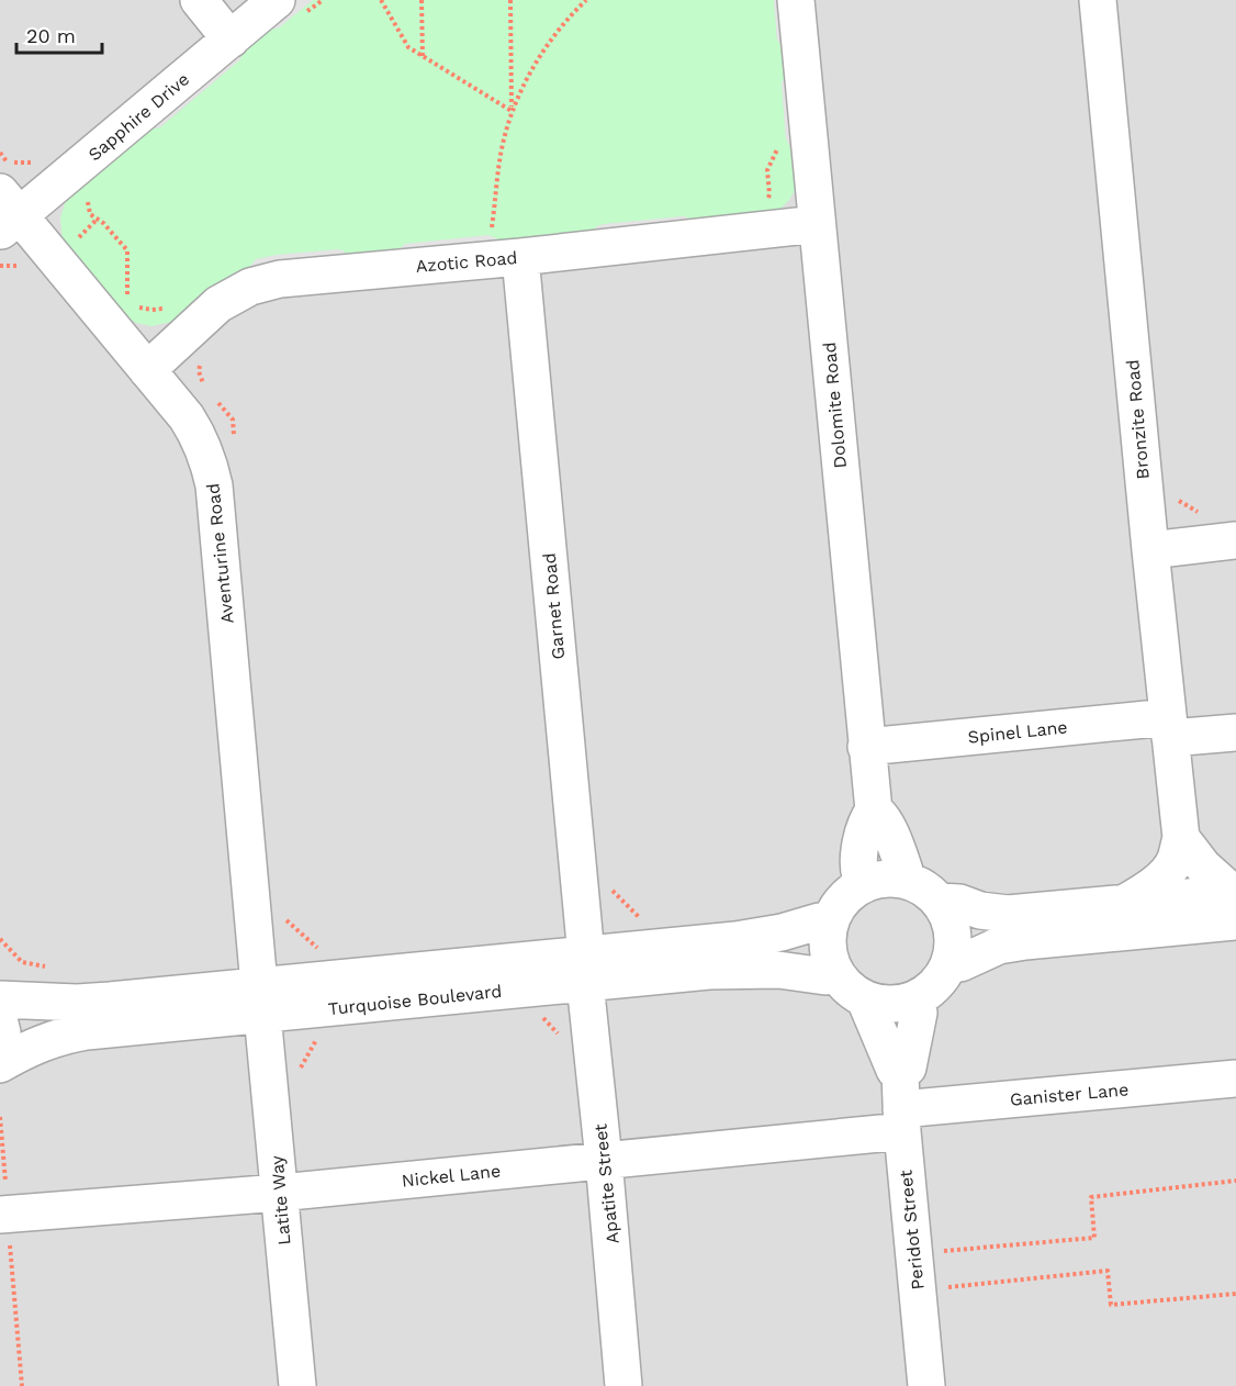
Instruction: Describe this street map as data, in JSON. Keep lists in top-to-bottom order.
{
  "streets": {
    "street": [
      "Sapphire Drive",
      "Azotic Road",
      "Dolomite Road",
      "Bronzite Road",
      "Aventurine Road",
      "Garnet Road",
      "Spinel Lane",
      "Turquoise Boulevard",
      "Ganister Lane",
      "Nickel Lane",
      "Apatite Street",
      "Latite Way",
      "Peridot Street"
    ]
  },
  "crossings": [
    ["Sapphire Drive", "Aventurine Road"],
    ["Azotic Road", "Dolomite Road"],
    ["Azotic Road", "Aventurine Road"],
    ["Azotic Road", "Garnet Road"],
    ["Dolomite Road", "Spinel Lane"],
    ["Dolomite Road", "Turquoise Boulevard"],
    ["Dolomite Road", "Peridot Street"],
    ["Bronzite Road", "Spinel Lane"],
    ["Aventurine Road", "Turquoise Boulevard"],
    ["Aventurine Road", "Latite Way"],
    ["Garnet Road", "Turquoise Boulevard"],
    ["Garnet Road", "Apatite Street"],
    ["Turquoise Boulevard", "Apatite Street"],
    ["Turquoise Boulevard", "Latite Way"],
    ["Turquoise Boulevard", "Peridot Street"],
    ["Ganister Lane", "Nickel Lane"],
    ["Ganister Lane", "Peridot Street"],
    ["Nickel Lane", "Apatite Street"],
    ["Nickel Lane", "Latite Way"],
    ["Nickel Lane", "Peridot Street"]
  ],
  "scale_bar": "20 m"
}
